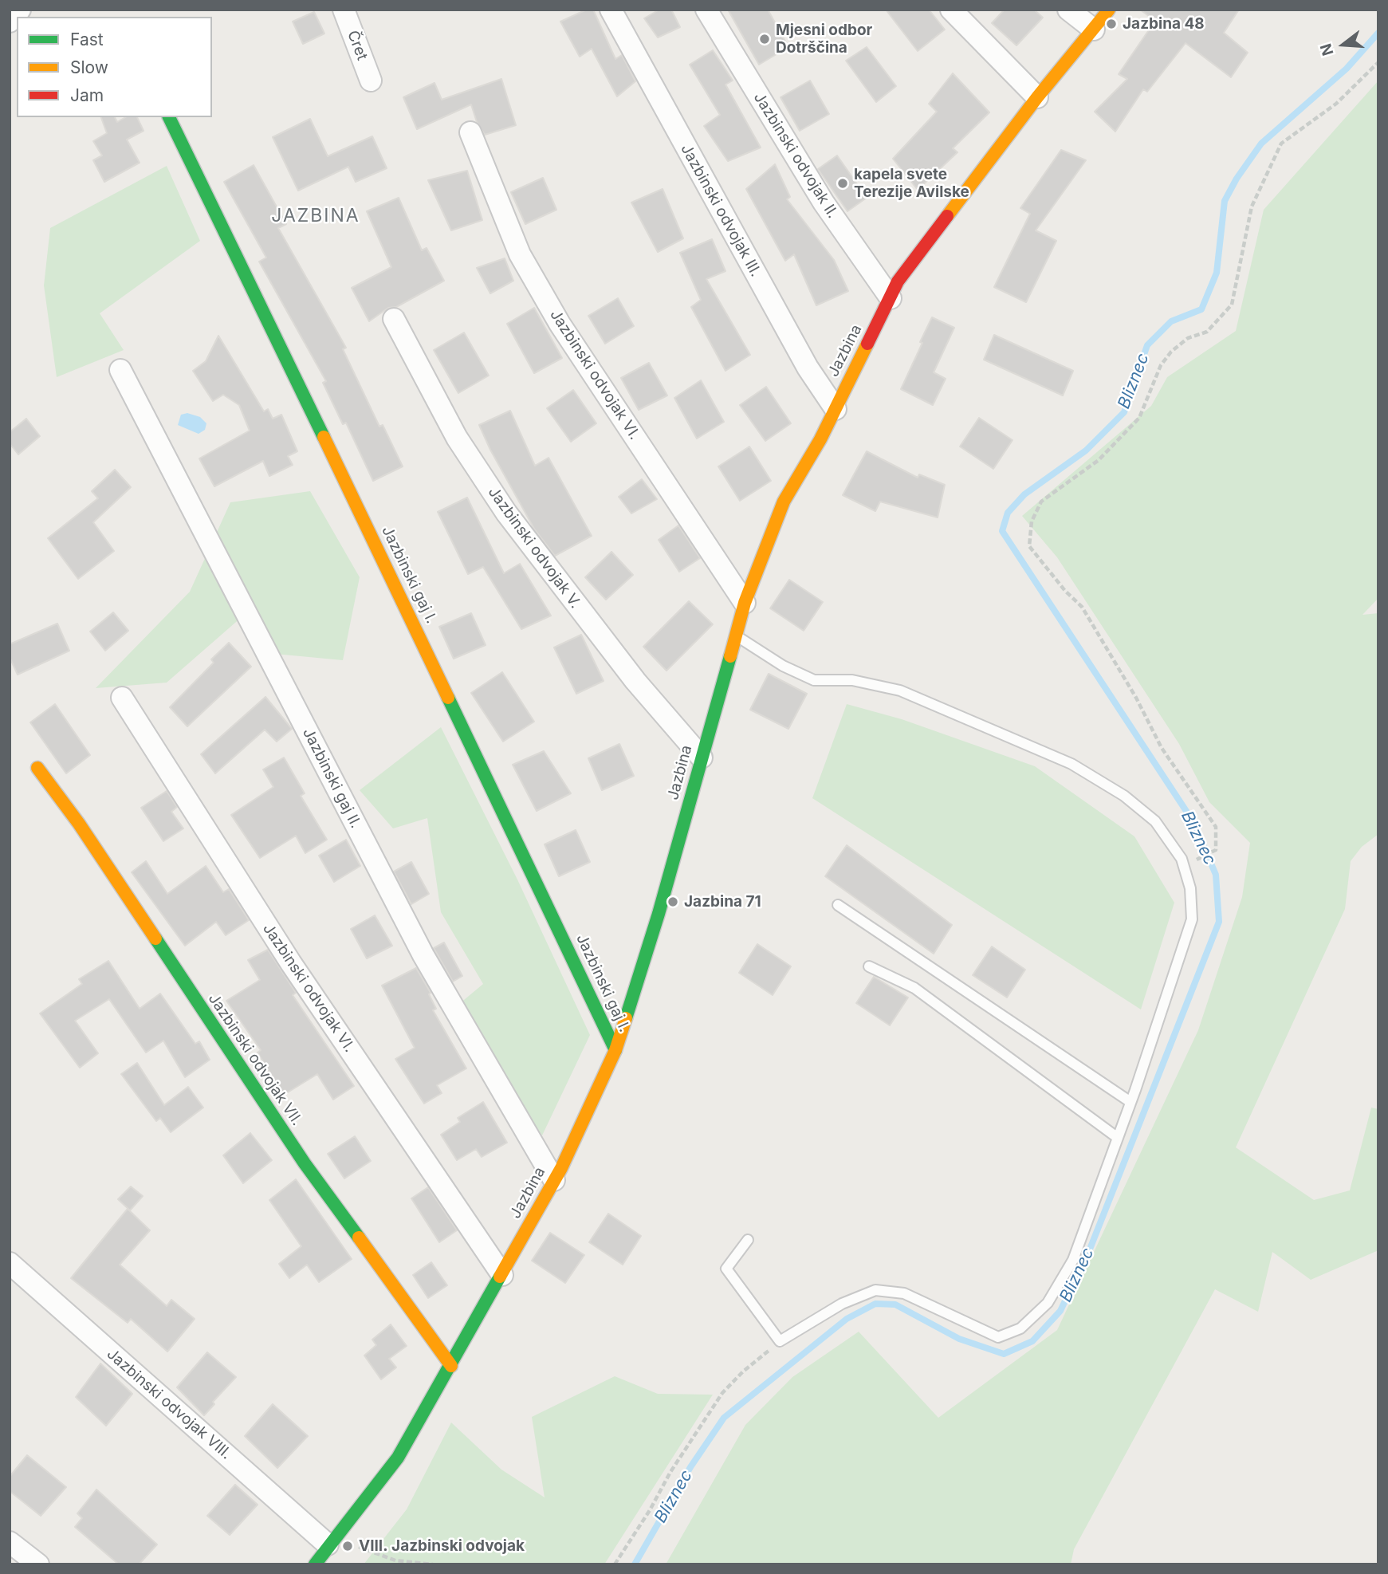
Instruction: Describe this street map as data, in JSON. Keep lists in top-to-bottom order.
{
  "streets": {
    "street": [
      "Čret",
      "Jazbinski odvojak II.",
      "Jazbinski odvojak III.",
      "Jazbina",
      "Jazbinski odvojak VI.",
      "Jazbinski odvojak V.",
      "Jazbinski gaj I.",
      "Jazbinski gaj II.",
      "Jazbinski odvojak VII.",
      "Jazbinski odvojak VIII."
    ]
  },
  "crossings": [
    ["Jazbinski odvojak II.", "Jazbina"],
    ["Jazbinski odvojak III.", "Jazbina"],
    ["Jazbina", "Jazbinski odvojak VI."],
    ["Jazbina", "Jazbinski odvojak V."],
    ["Jazbina", "Jazbinski gaj I."],
    ["Jazbina", "Jazbinski gaj II."],
    ["Jazbina", "Jazbinski odvojak VII."],
    ["Jazbina", "Jazbinski odvojak VIII."]
  ],
  "districts": ["JAZBINA"],
  "water": ["Bliznec"],
  "places": [
    "Jazbina 48",
    "Mjesni odbor Dotrščina",
    "kapela svete Terezije Avilske",
    "Jazbina 71",
    "VIII. Jazbinski odvojak"
  ],
  "legend": ["Fast", "Slow", "Jam"],
  "north": "left"
}
